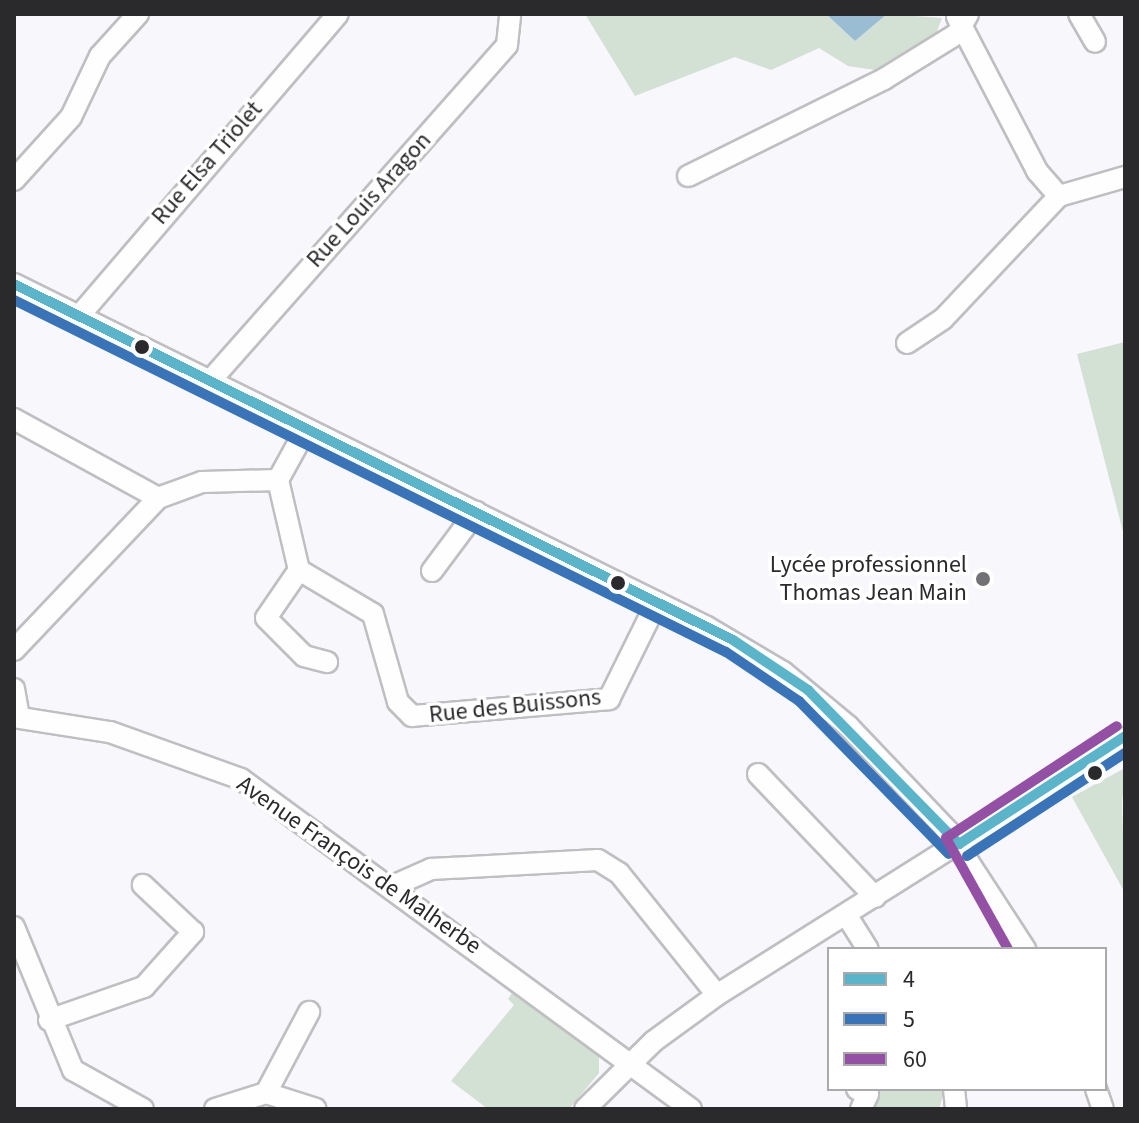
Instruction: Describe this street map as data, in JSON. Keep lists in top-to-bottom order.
{
  "streets": {
    "street": [
      "Rue Elsa Triolet",
      "Rue Louis Aragon",
      "Rue des Buissons",
      "Avenue François de Malherbe"
    ]
  },
  "places": ["Lycée professionnel Thomas Jean Main"],
  "lines": ["transit line 4", "transit line 5", "transit line 60"],
  "legend": ["4", "5", "60"]
}
